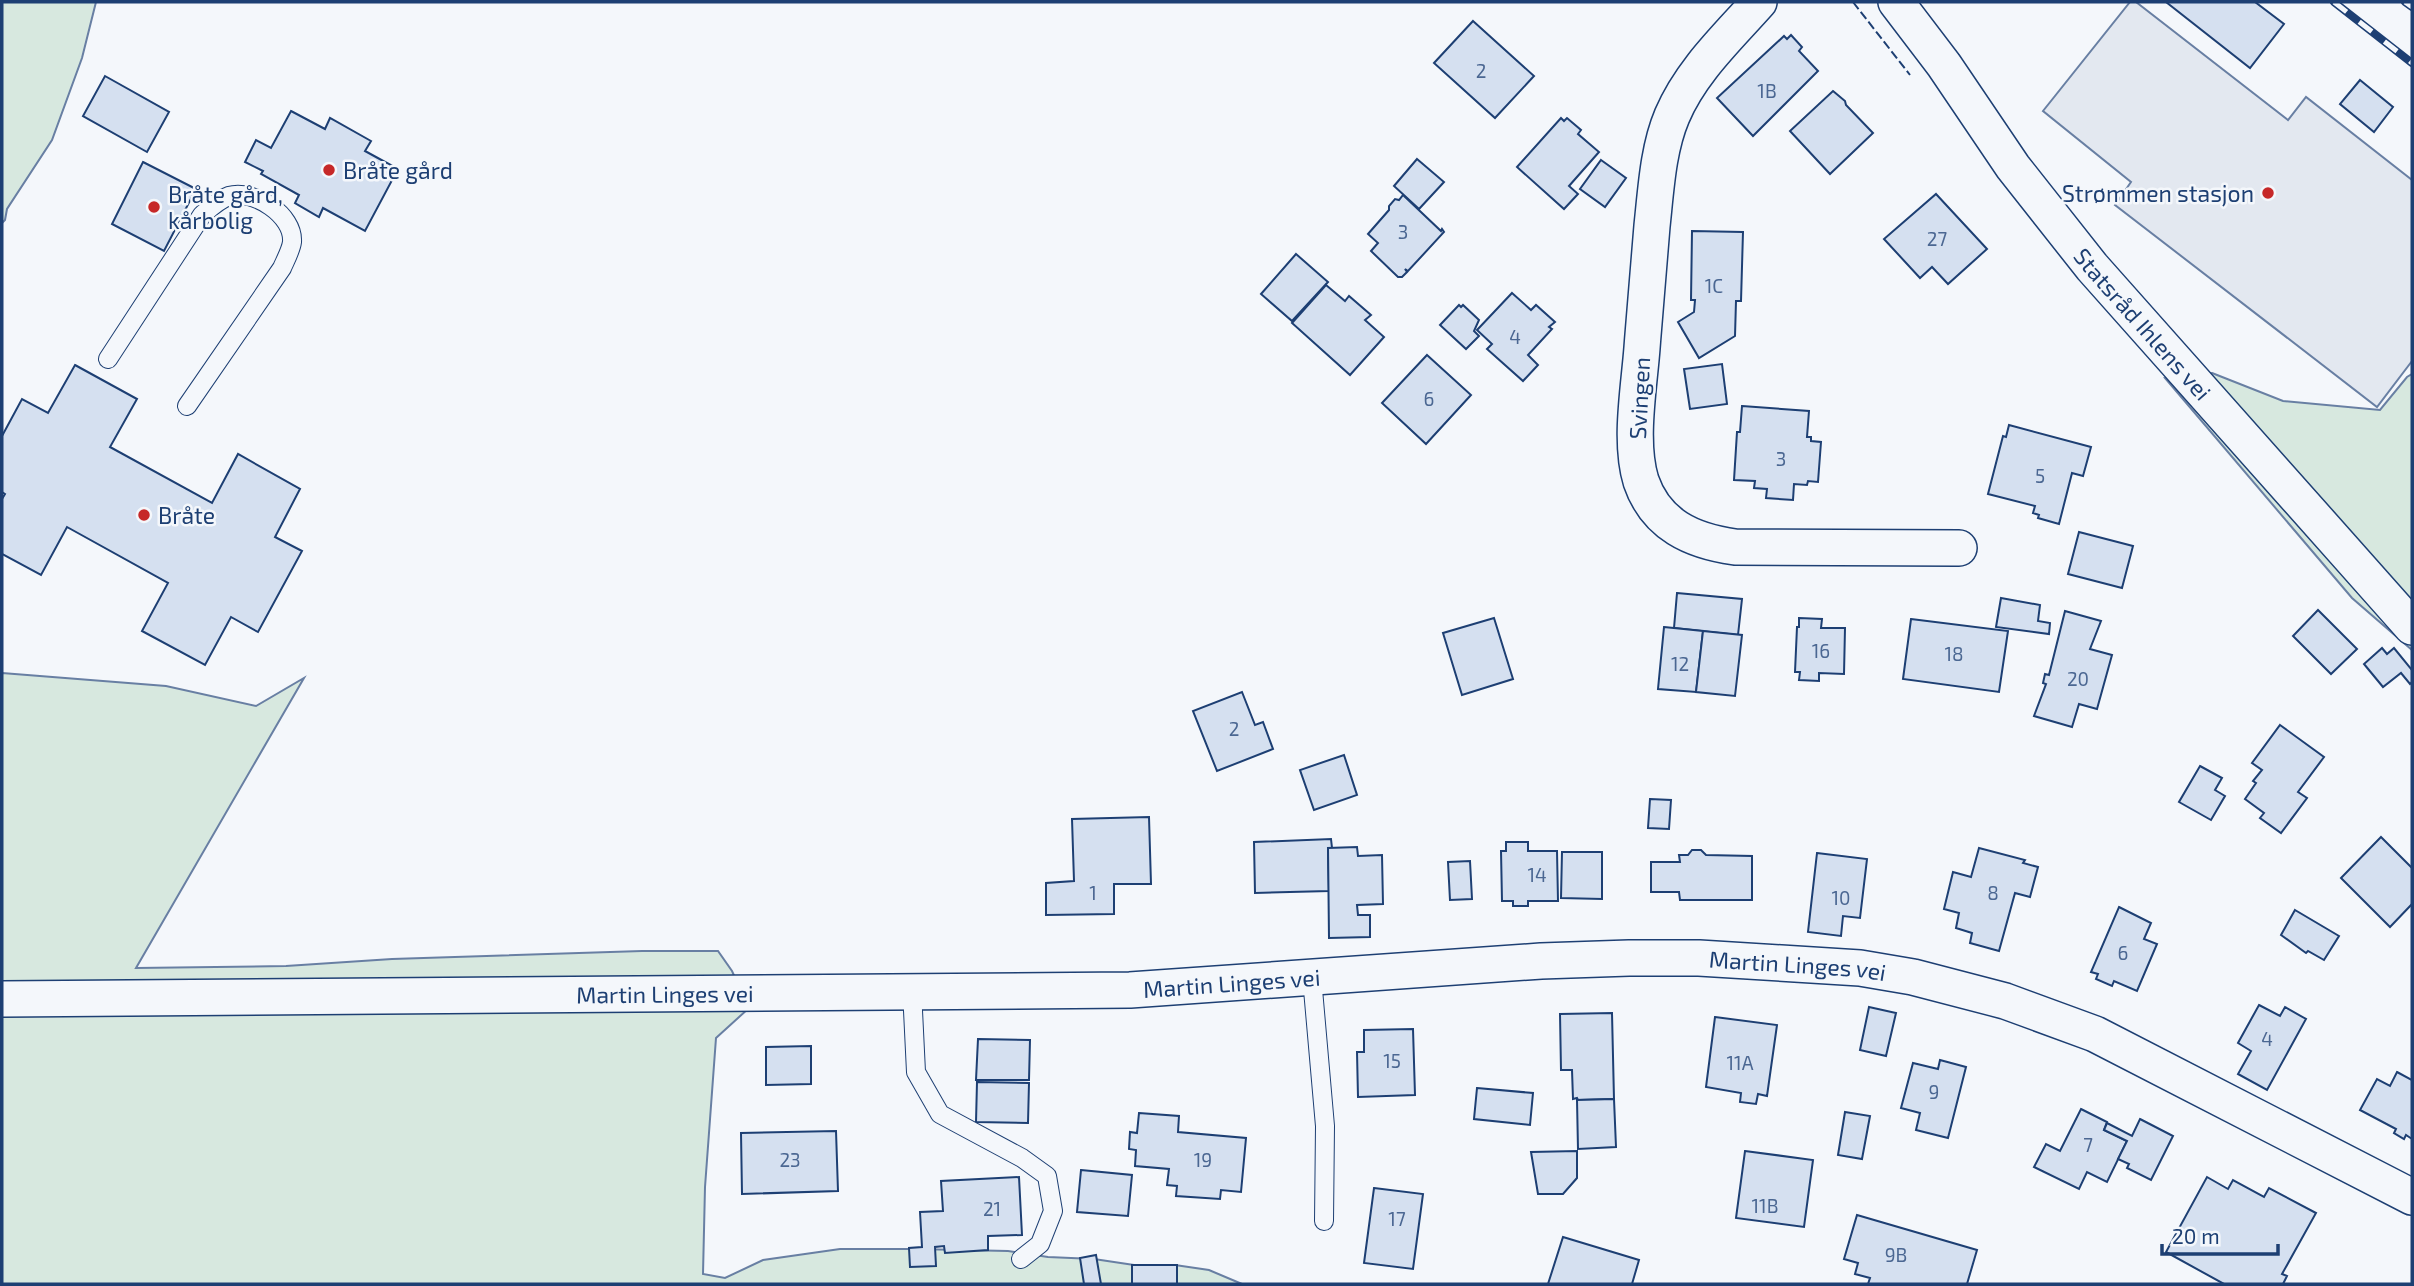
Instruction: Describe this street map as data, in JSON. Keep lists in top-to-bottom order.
{
  "streets": {
    "street": ["Statsråd Ihlens vei", "Svingen", "Martin Linges vei"]
  },
  "places": [
    "Bråte gård",
    "Strømmen stasjon",
    "Bråte gård, kårbolig",
    "Bråte"
  ],
  "house_numbers": [
    "2",
    "1B",
    "3",
    "27",
    "1C",
    "4",
    "6",
    "3",
    "5",
    "16",
    "18",
    "12",
    "20",
    "2",
    "14",
    "1",
    "8",
    "10",
    "6",
    "4",
    "15",
    "11A",
    "9",
    "7",
    "23",
    "19",
    "11B",
    "21",
    "17",
    "9B"
  ],
  "scale_bar": "20 m"
}
